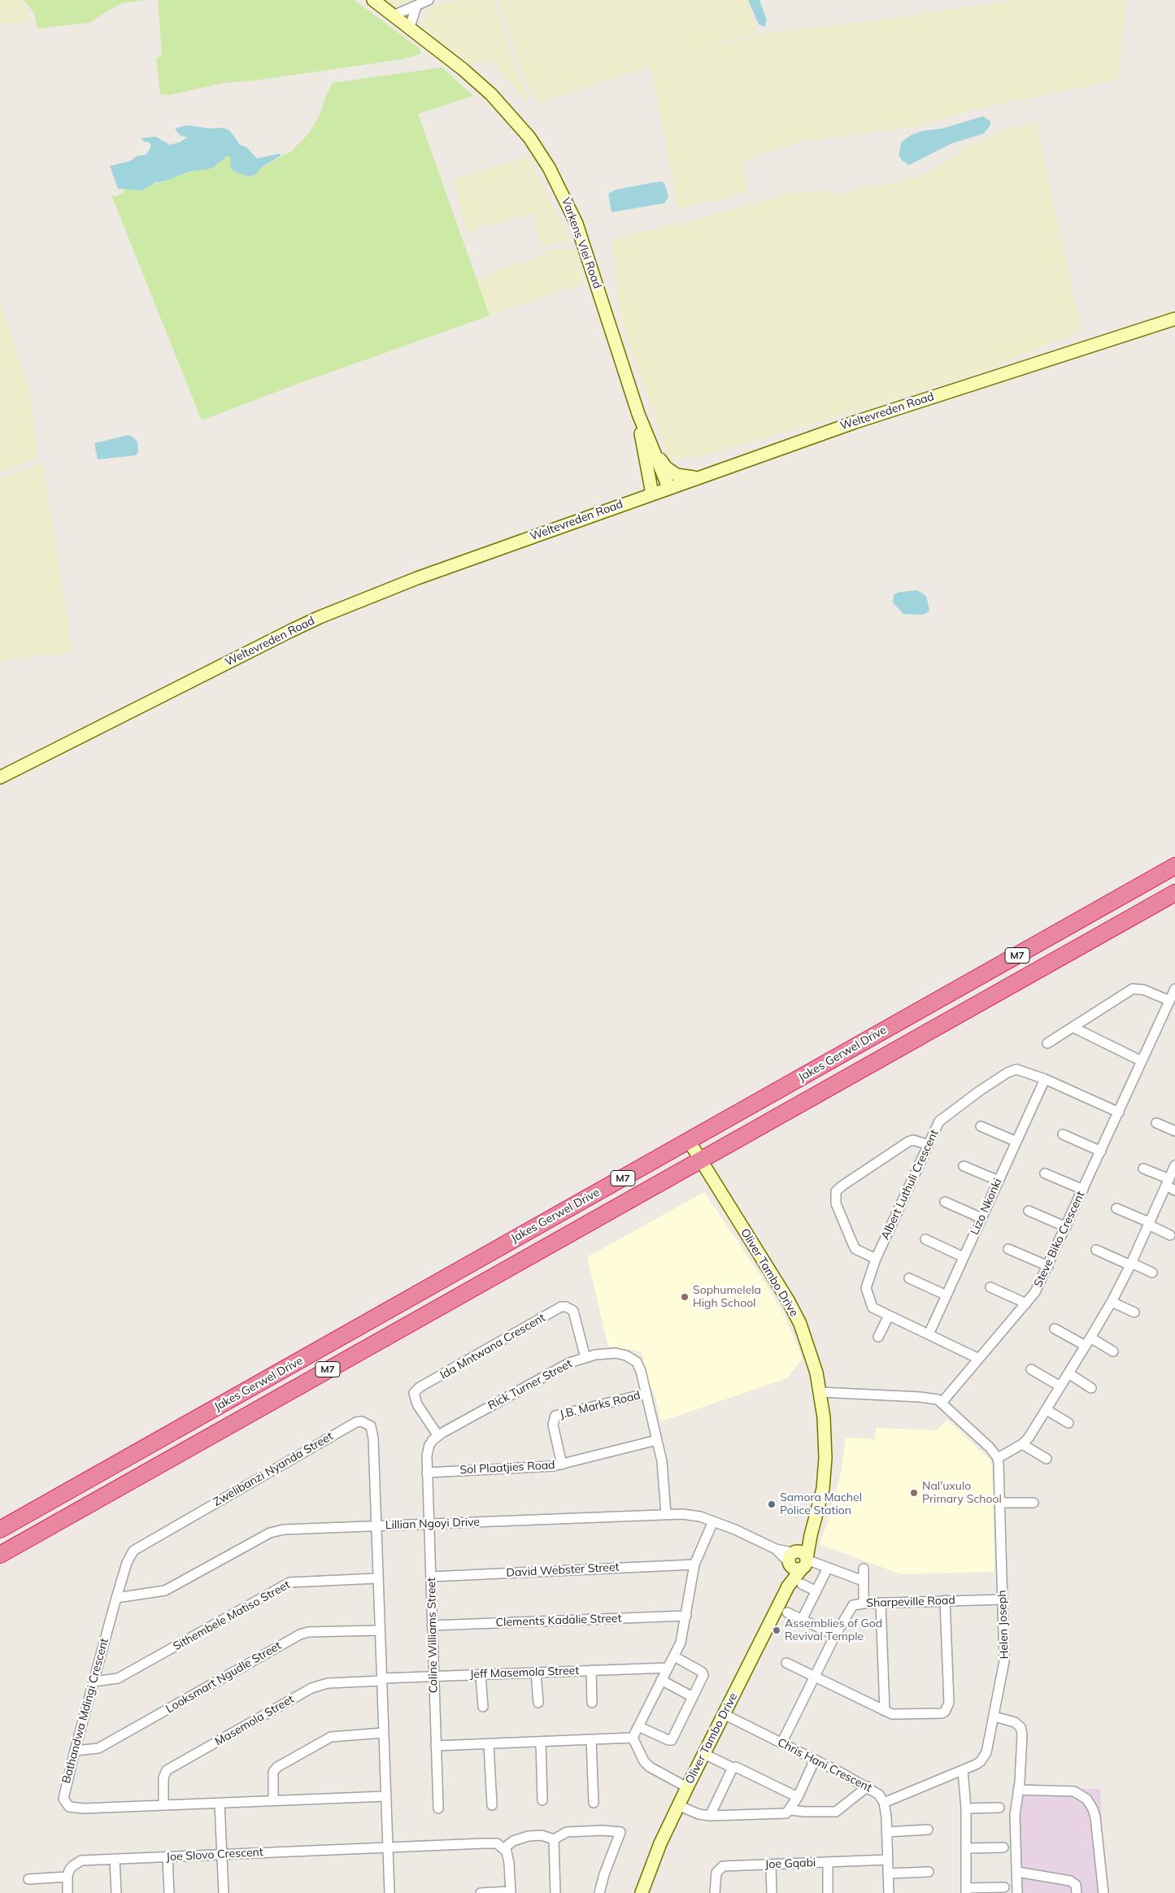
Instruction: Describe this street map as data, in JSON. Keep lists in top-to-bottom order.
{
  "streets": {
    "highway": ["M7", "Jakes Gerwel Drive"],
    "street": [
      "Varkens Vlei Road",
      "Weltevreden Road",
      "Albert Luthuli Crescent",
      "Lizo Nkonki",
      "Steve Biko Crescent",
      "Oliver Tambo Drive",
      "Ida Mntwana Crescent",
      "Rick Turner Street",
      "J.B. Marks Road",
      "Sol Plaatjies Road",
      "Zwelibanzi Nyanda Street",
      "Lillian Ngoyi Drive",
      "David Webster Street",
      "Sharpeville Road",
      "Sithembele Matiso Street",
      "Clements Kadalie Street",
      "Helen Joseph",
      "Coline Williams Street",
      "Jeff Masemola Street",
      "Looksmart Ngudle Street",
      "Bathandwa Mdingi Crescent",
      "Masemola Street",
      "Chris Hani Crescent",
      "Joe Slovo Crescent",
      "Joe Gqabi"
    ]
  },
  "crossings": [
    ["Varkens Vlei Road", "Weltevreden Road"],
    ["Jakes Gerwel Drive", "Oliver Tambo Drive"],
    ["Albert Luthuli Crescent", "Lizo Nkonki"],
    ["Albert Luthuli Crescent", "Steve Biko Crescent"],
    ["Oliver Tambo Drive", "Lillian Ngoyi Drive"],
    ["Oliver Tambo Drive", "Chris Hani Crescent"],
    ["Ida Mntwana Crescent", "Rick Turner Street"],
    ["Rick Turner Street", "J.B. Marks Road"],
    ["Rick Turner Street", "Sol Plaatjies Road"],
    ["Rick Turner Street", "Lillian Ngoyi Drive"],
    ["J.B. Marks Road", "Sol Plaatjies Road"],
    ["Zwelibanzi Nyanda Street", "Lillian Ngoyi Drive"],
    ["Zwelibanzi Nyanda Street", "Bathandwa Mdingi Crescent"],
    ["Lillian Ngoyi Drive", "Sithembele Matiso Street"],
    ["Lillian Ngoyi Drive", "Coline Williams Street"],
    ["Lillian Ngoyi Drive", "Jeff Masemola Street"],
    ["Lillian Ngoyi Drive", "Looksmart Ngudle Street"],
    ["Lillian Ngoyi Drive", "Bathandwa Mdingi Crescent"],
    ["Lillian Ngoyi Drive", "Masemola Street"],
    ["Lillian Ngoyi Drive", "Joe Slovo Crescent"],
    ["David Webster Street", "Coline Williams Street"],
    ["Sharpeville Road", "Helen Joseph"],
    ["Sharpeville Road", "Chris Hani Crescent"],
    ["Sithembele Matiso Street", "Bathandwa Mdingi Crescent"],
    ["Clements Kadalie Street", "Coline Williams Street"],
    ["Helen Joseph", "Chris Hani Crescent"],
    ["Coline Williams Street", "Jeff Masemola Street"],
    ["Jeff Masemola Street", "Masemola Street"],
    ["Looksmart Ngudle Street", "Bathandwa Mdingi Crescent"],
    ["Bathandwa Mdingi Crescent", "Masemola Street"]
  ],
  "places": [
    "Sophumelela High School",
    "Nal'uxulo Primary School",
    "Samora Machel Police Station",
    "Assemblies of God Revival Temple"
  ]
}
